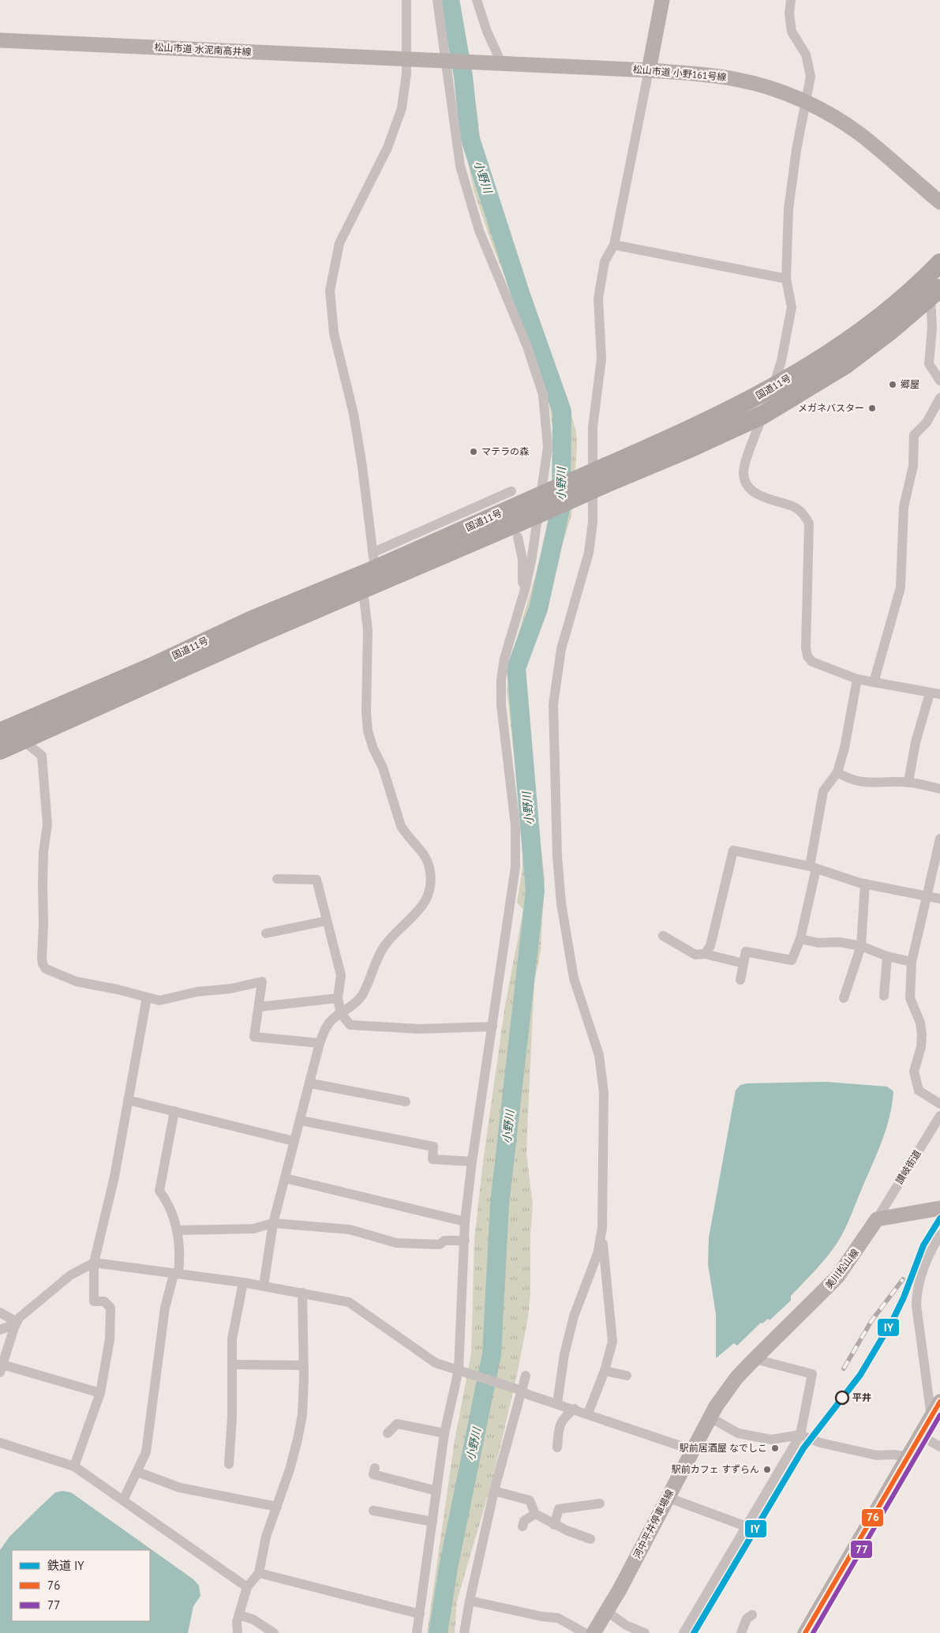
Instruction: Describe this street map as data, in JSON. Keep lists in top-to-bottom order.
{
  "streets": {
    "highway": ["国道11号"],
    "street": [
      "松山市道 水泥南高井線",
      "松山市道 小野161号線",
      "讃岐街道",
      "美川松山線",
      "河中平井停車場線"
    ]
  },
  "crossings": [
    ["松山市道 水泥南高井線", "松山市道 小野161号線"],
    ["讃岐街道", "美川松山線"],
    ["美川松山線", "河中平井停車場線"]
  ],
  "water": ["小野川"],
  "places": [
    "郷屋",
    "メガネバスター",
    "マテラの森",
    "平井",
    "駅前居酒屋 なでしこ",
    "駅前カフェ すずらん"
  ],
  "lines": ["rail line IY", "transit line 76", "transit line 77"],
  "legend": ["鉄道 IY", "76", "77"]
}
